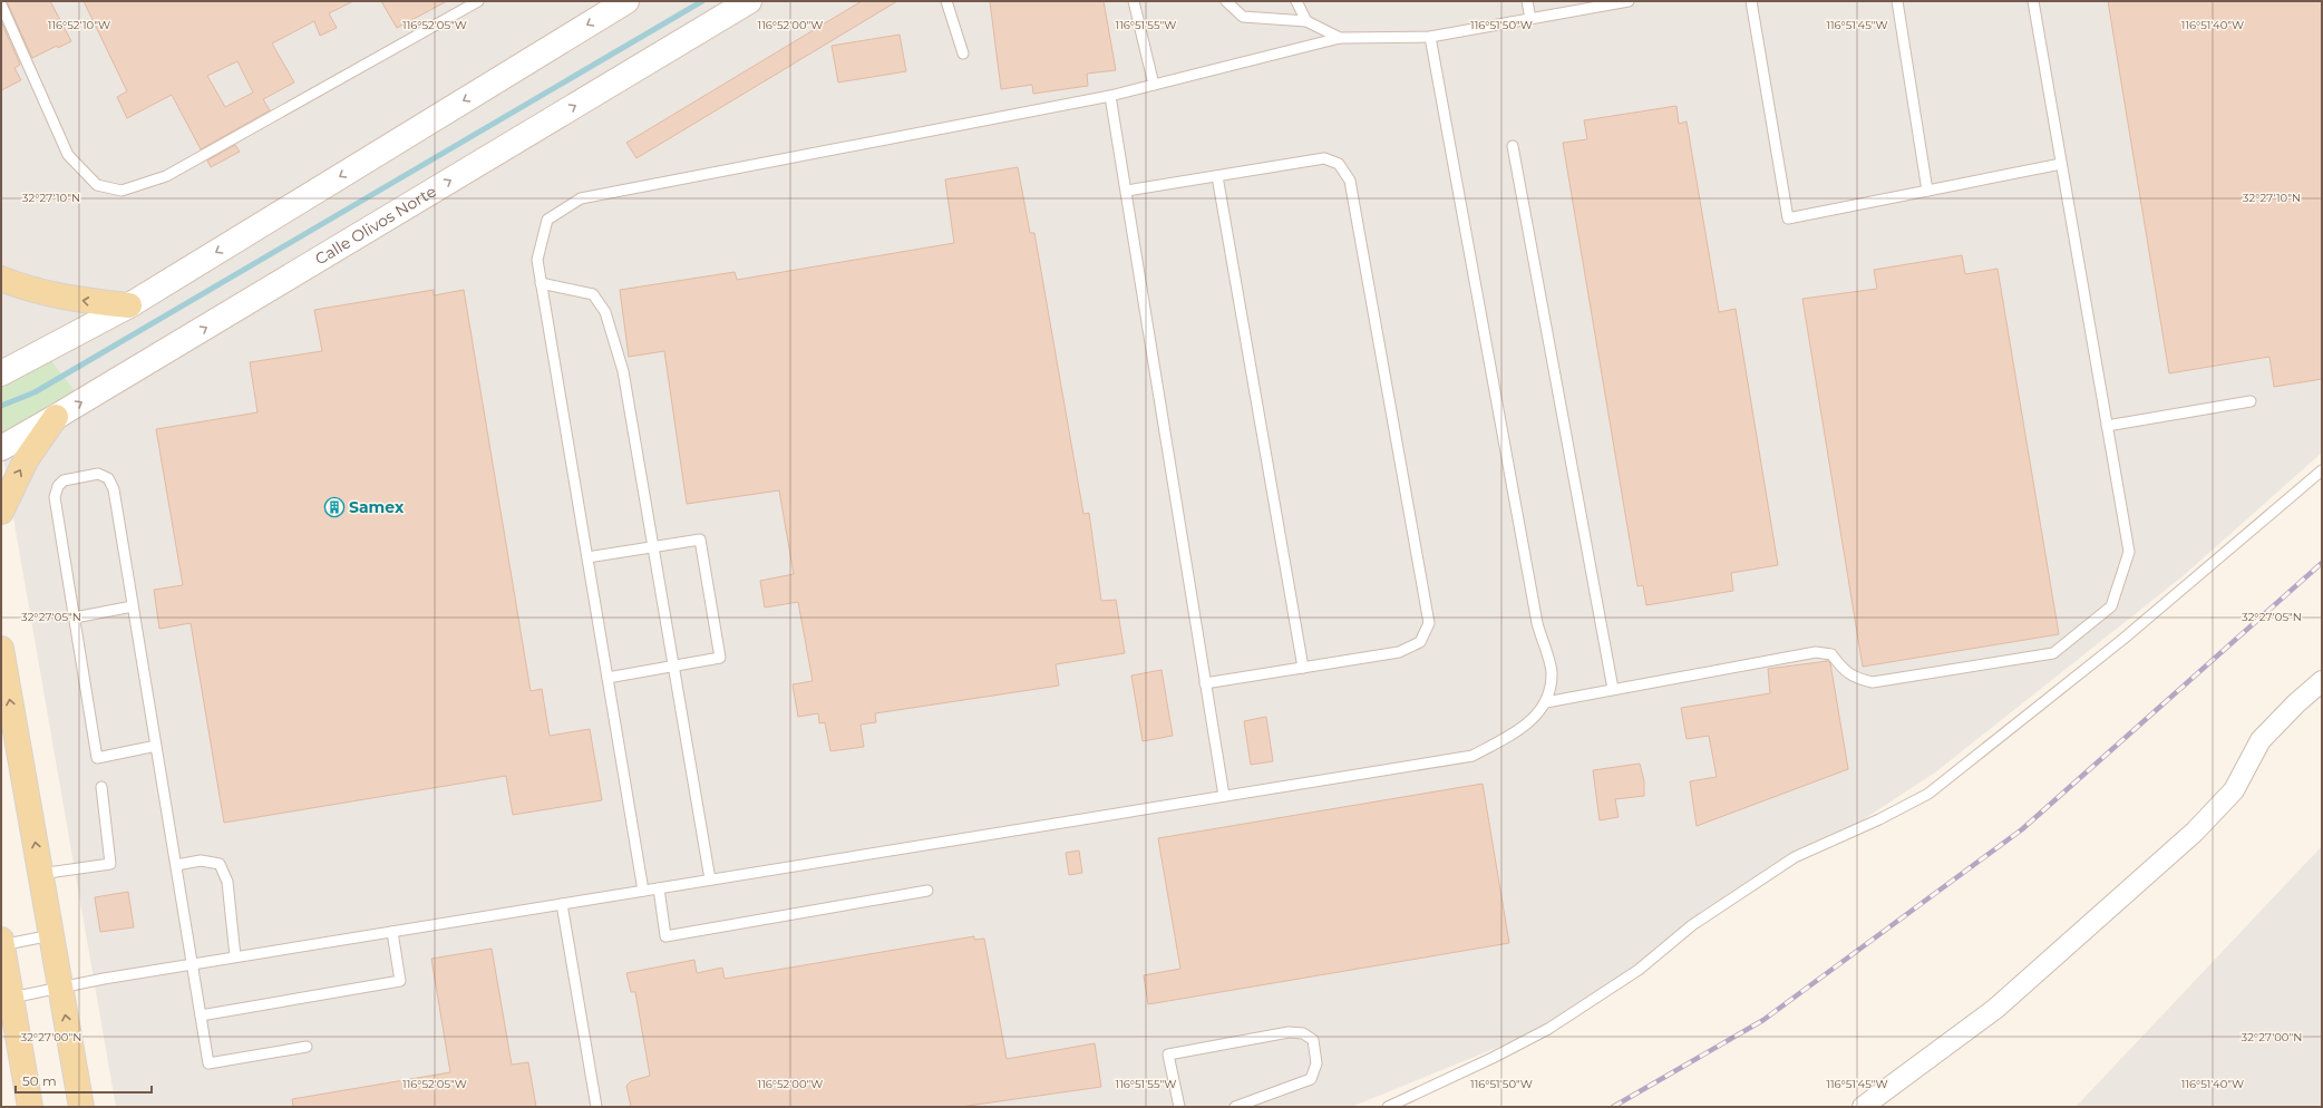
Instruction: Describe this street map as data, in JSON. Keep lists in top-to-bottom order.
{
  "streets": {
    "main road": ["Calle Olivos Norte"]
  },
  "places": {
    "building": ["Samex"]
  },
  "scale_bar": "50 m",
  "coordinates": [
    "116°52'10\"W",
    "116°52'05\"W",
    "116°52'00\"W",
    "116°51'55\"W",
    "116°51'50\"W",
    "116°51'45\"W",
    "116°51'40\"W",
    "32°27'10\"N",
    "32°27'05\"N",
    "32°27'00\"N"
  ]
}
